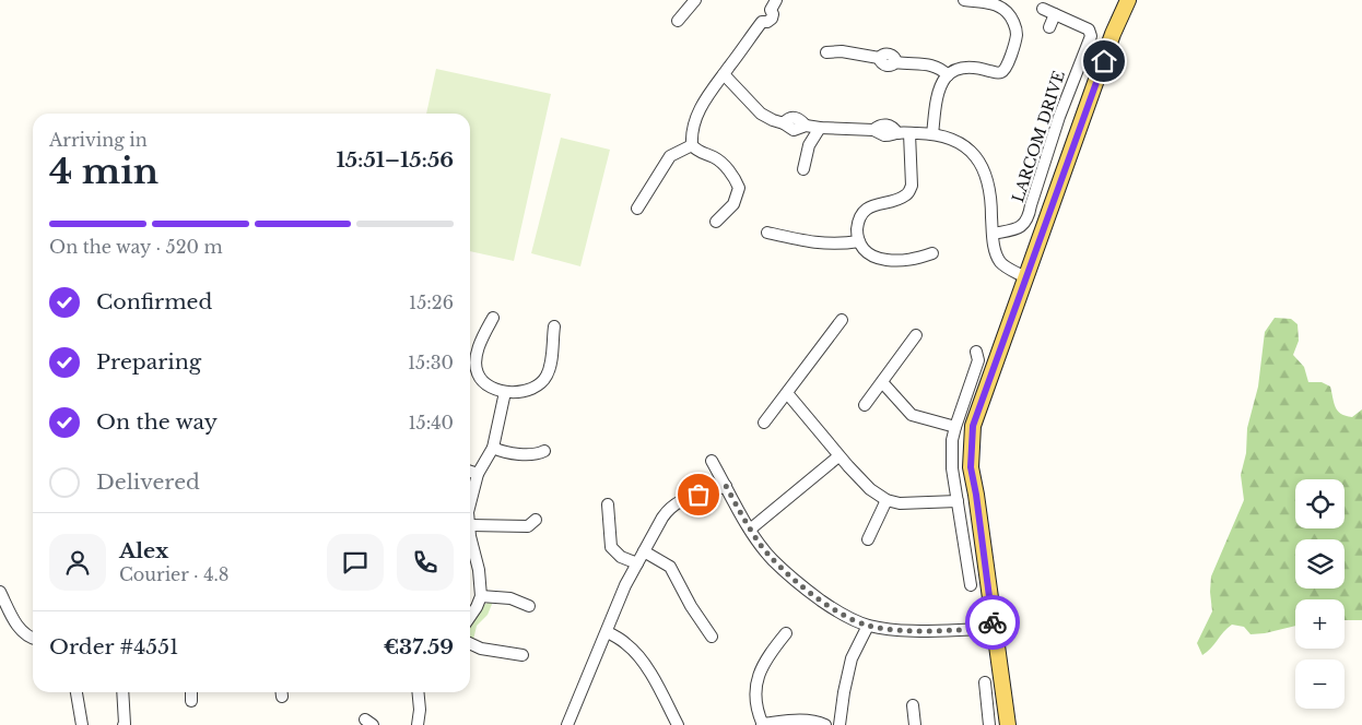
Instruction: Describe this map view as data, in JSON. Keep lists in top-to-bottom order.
{
  "streets": {
    "street": ["LARCOM DRIVE"]
  },
  "page": {
    "heading": ["4 min", "Arriving in", "15:51–15:56"],
    "panel": [
      "Alex",
      "Courier · 4.8",
      "Order #4551",
      "€37.59"
    ],
    "bar": "On the way · 520 m",
    "list": [
      ["Confirmed", "15:26"],
      ["Preparing", "15:30"],
      ["On the way", "15:40"],
      "Delivered"
    ],
    "map_buttons": ["+", "−"]
  }
}
